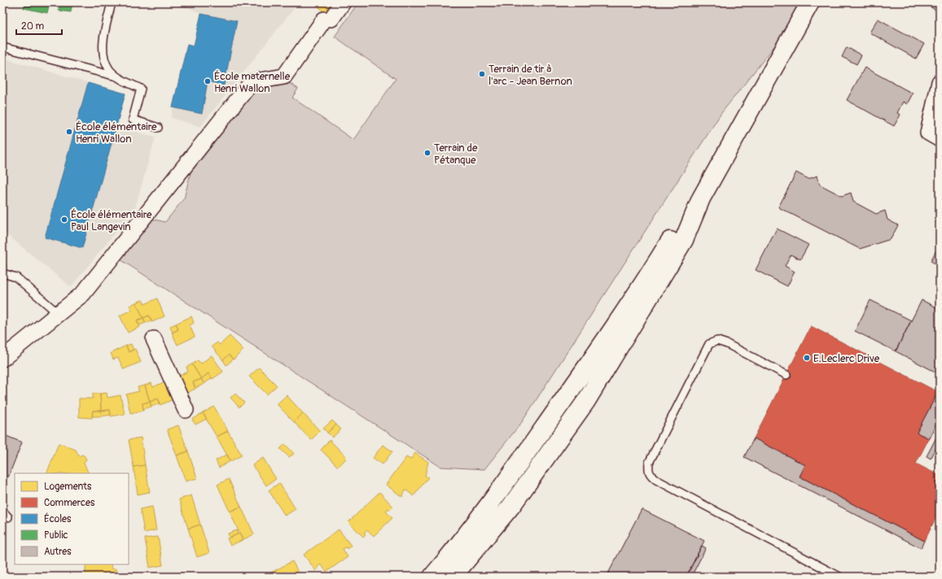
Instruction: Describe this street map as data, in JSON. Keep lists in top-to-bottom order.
{
  "places": [
    "Terrain de tir à l'arc - Jean Bernon",
    "École maternelle Henri Wallon",
    "École élémentaire Henri Wallon",
    "Terrain de Pétanque",
    "École élémentaire Paul Langevin",
    "E.Leclerc Drive"
  ],
  "legend": [
    "Logements",
    "Commerces",
    "Écoles",
    "Public",
    "Autres"
  ],
  "scale_bar": "20 m"
}
